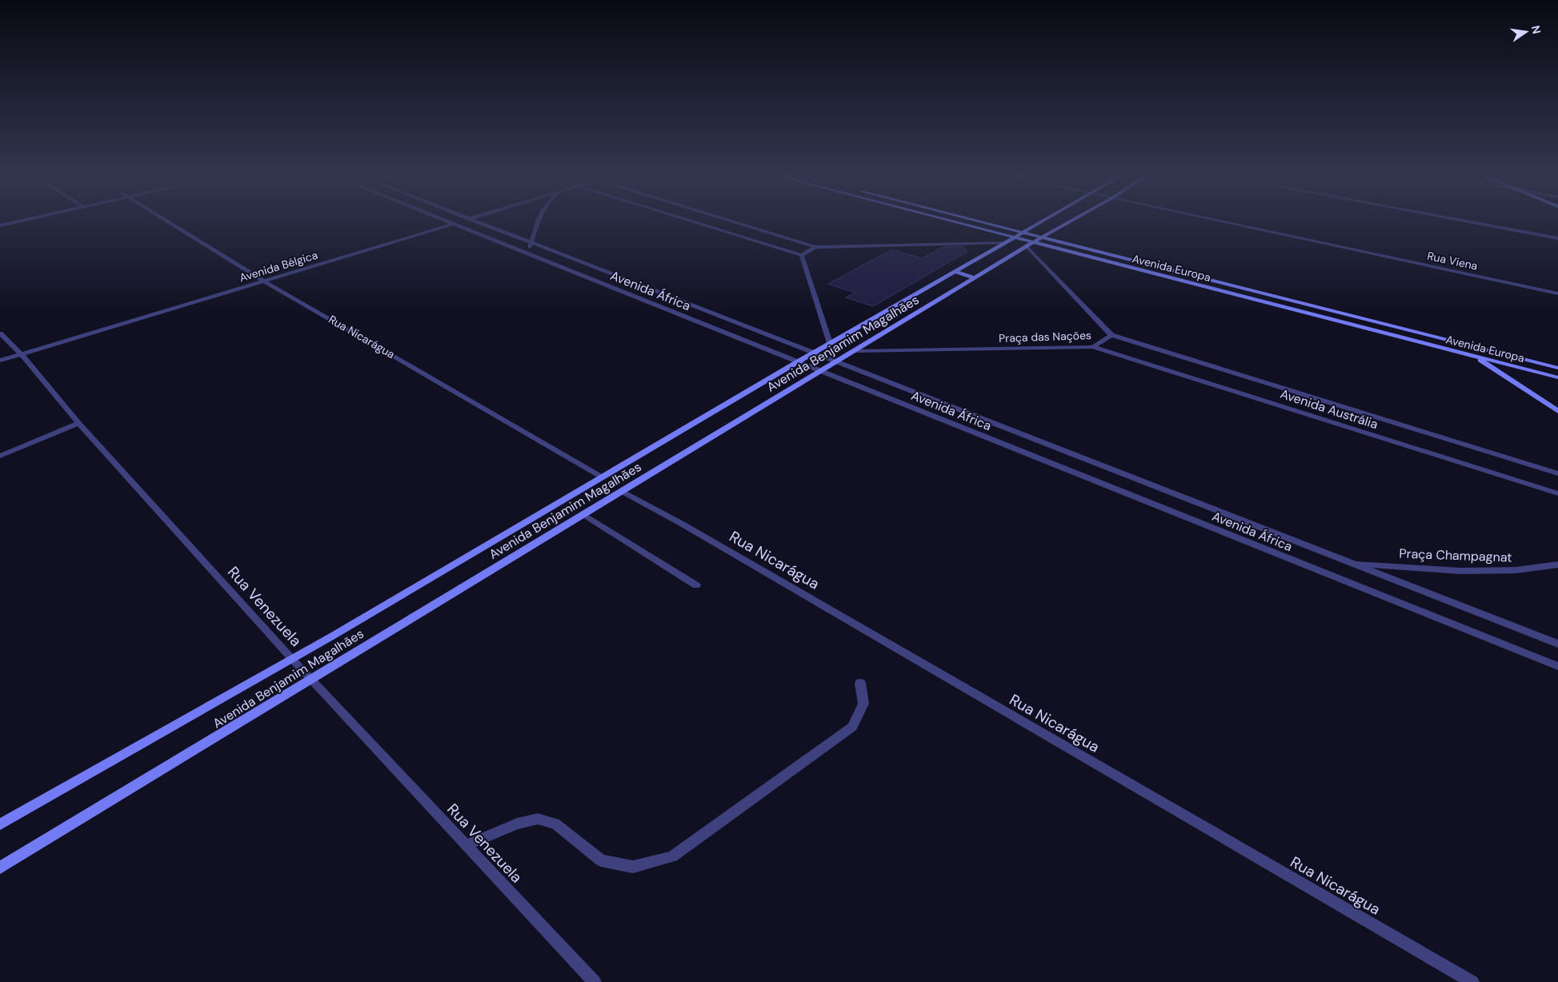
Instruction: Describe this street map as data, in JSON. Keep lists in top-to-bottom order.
{
  "streets": {
    "main road": ["Avenida Europa", "Avenida Benjamim Magalhães"],
    "street": [
      "Rua Viena",
      "Avenida Bélgica",
      "Avenida África",
      "Rua Nicarágua",
      "Praça das Nações",
      "Avenida Austrália",
      "Praça Champagnat",
      "Rua Venezuela"
    ]
  },
  "crossings": [
    ["Avenida Bélgica", "Avenida África"],
    ["Avenida Bélgica", "Rua Nicarágua"],
    ["Avenida Bélgica", "Rua Venezuela"],
    ["Avenida Europa", "Avenida Benjamim Magalhães"],
    ["Avenida África", "Avenida Benjamim Magalhães"],
    ["Avenida África", "Praça Champagnat"],
    ["Rua Nicarágua", "Avenida Benjamim Magalhães"],
    ["Praça das Nações", "Avenida Benjamim Magalhães"],
    ["Praça das Nações", "Avenida Austrália"],
    ["Avenida Benjamim Magalhães", "Rua Venezuela"]
  ],
  "north": "right"
}
